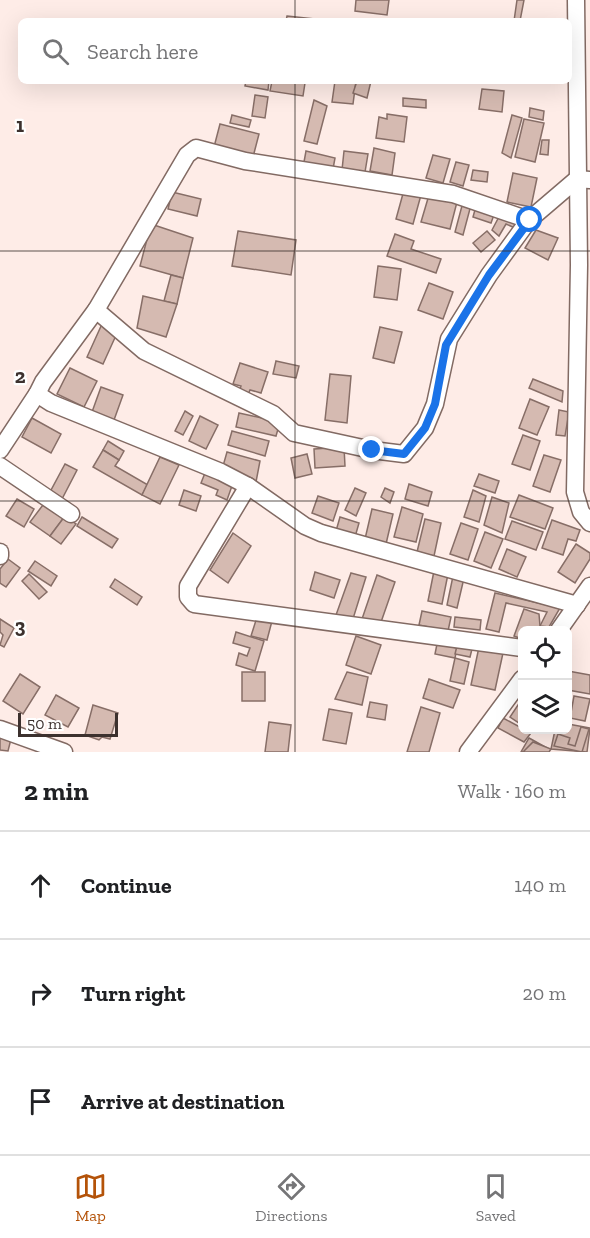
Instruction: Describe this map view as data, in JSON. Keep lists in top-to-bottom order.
{
  "scale_bar": "50 m",
  "page": {
    "search": "Search here",
    "scale": "50 m",
    "heading": ["2 min", "Walk · 160 m"],
    "list": [
      ["Continue", "140 m"],
      ["Turn right", "20 m"],
      "Arrive at destination"
    ],
    "nav": ["Map", "Directions", "Saved"]
  },
  "grid": {
    "rows": ["1", "2", "3"]
  }
}
